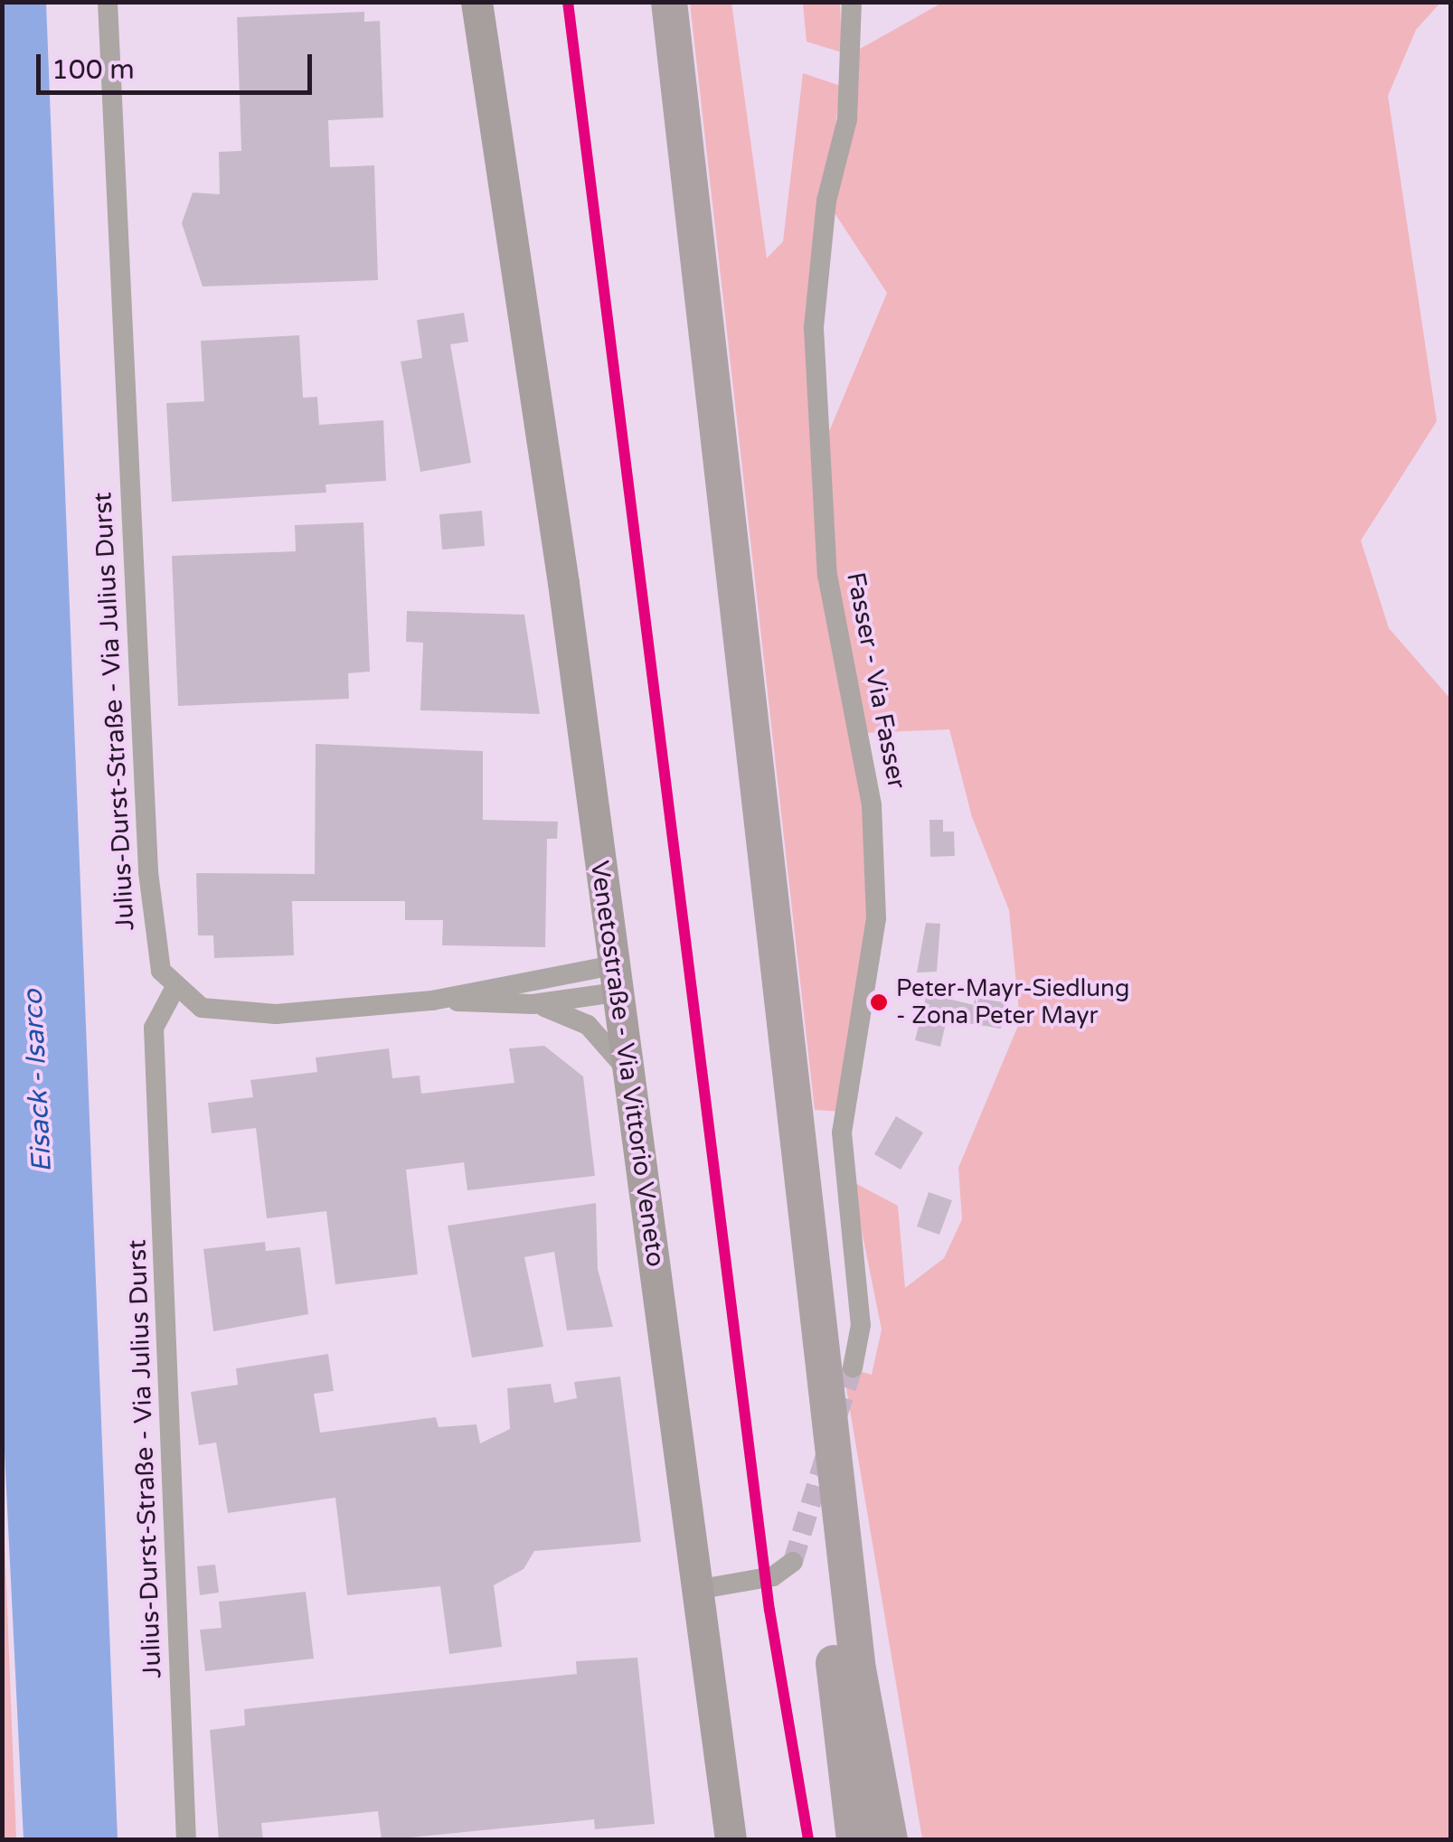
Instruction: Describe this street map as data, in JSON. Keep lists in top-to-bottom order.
{
  "streets": {
    "main road": ["Venetostraße - Via Vittorio Veneto"],
    "street": ["Fasser - Via Fasser", "Julius-Durst-Straße - Via Julius Durst"]
  },
  "water": ["Eisack - Isarco"],
  "places": ["Peter-Mayr-Siedlung - Zona Peter Mayr"],
  "scale_bar": "100 m"
}
